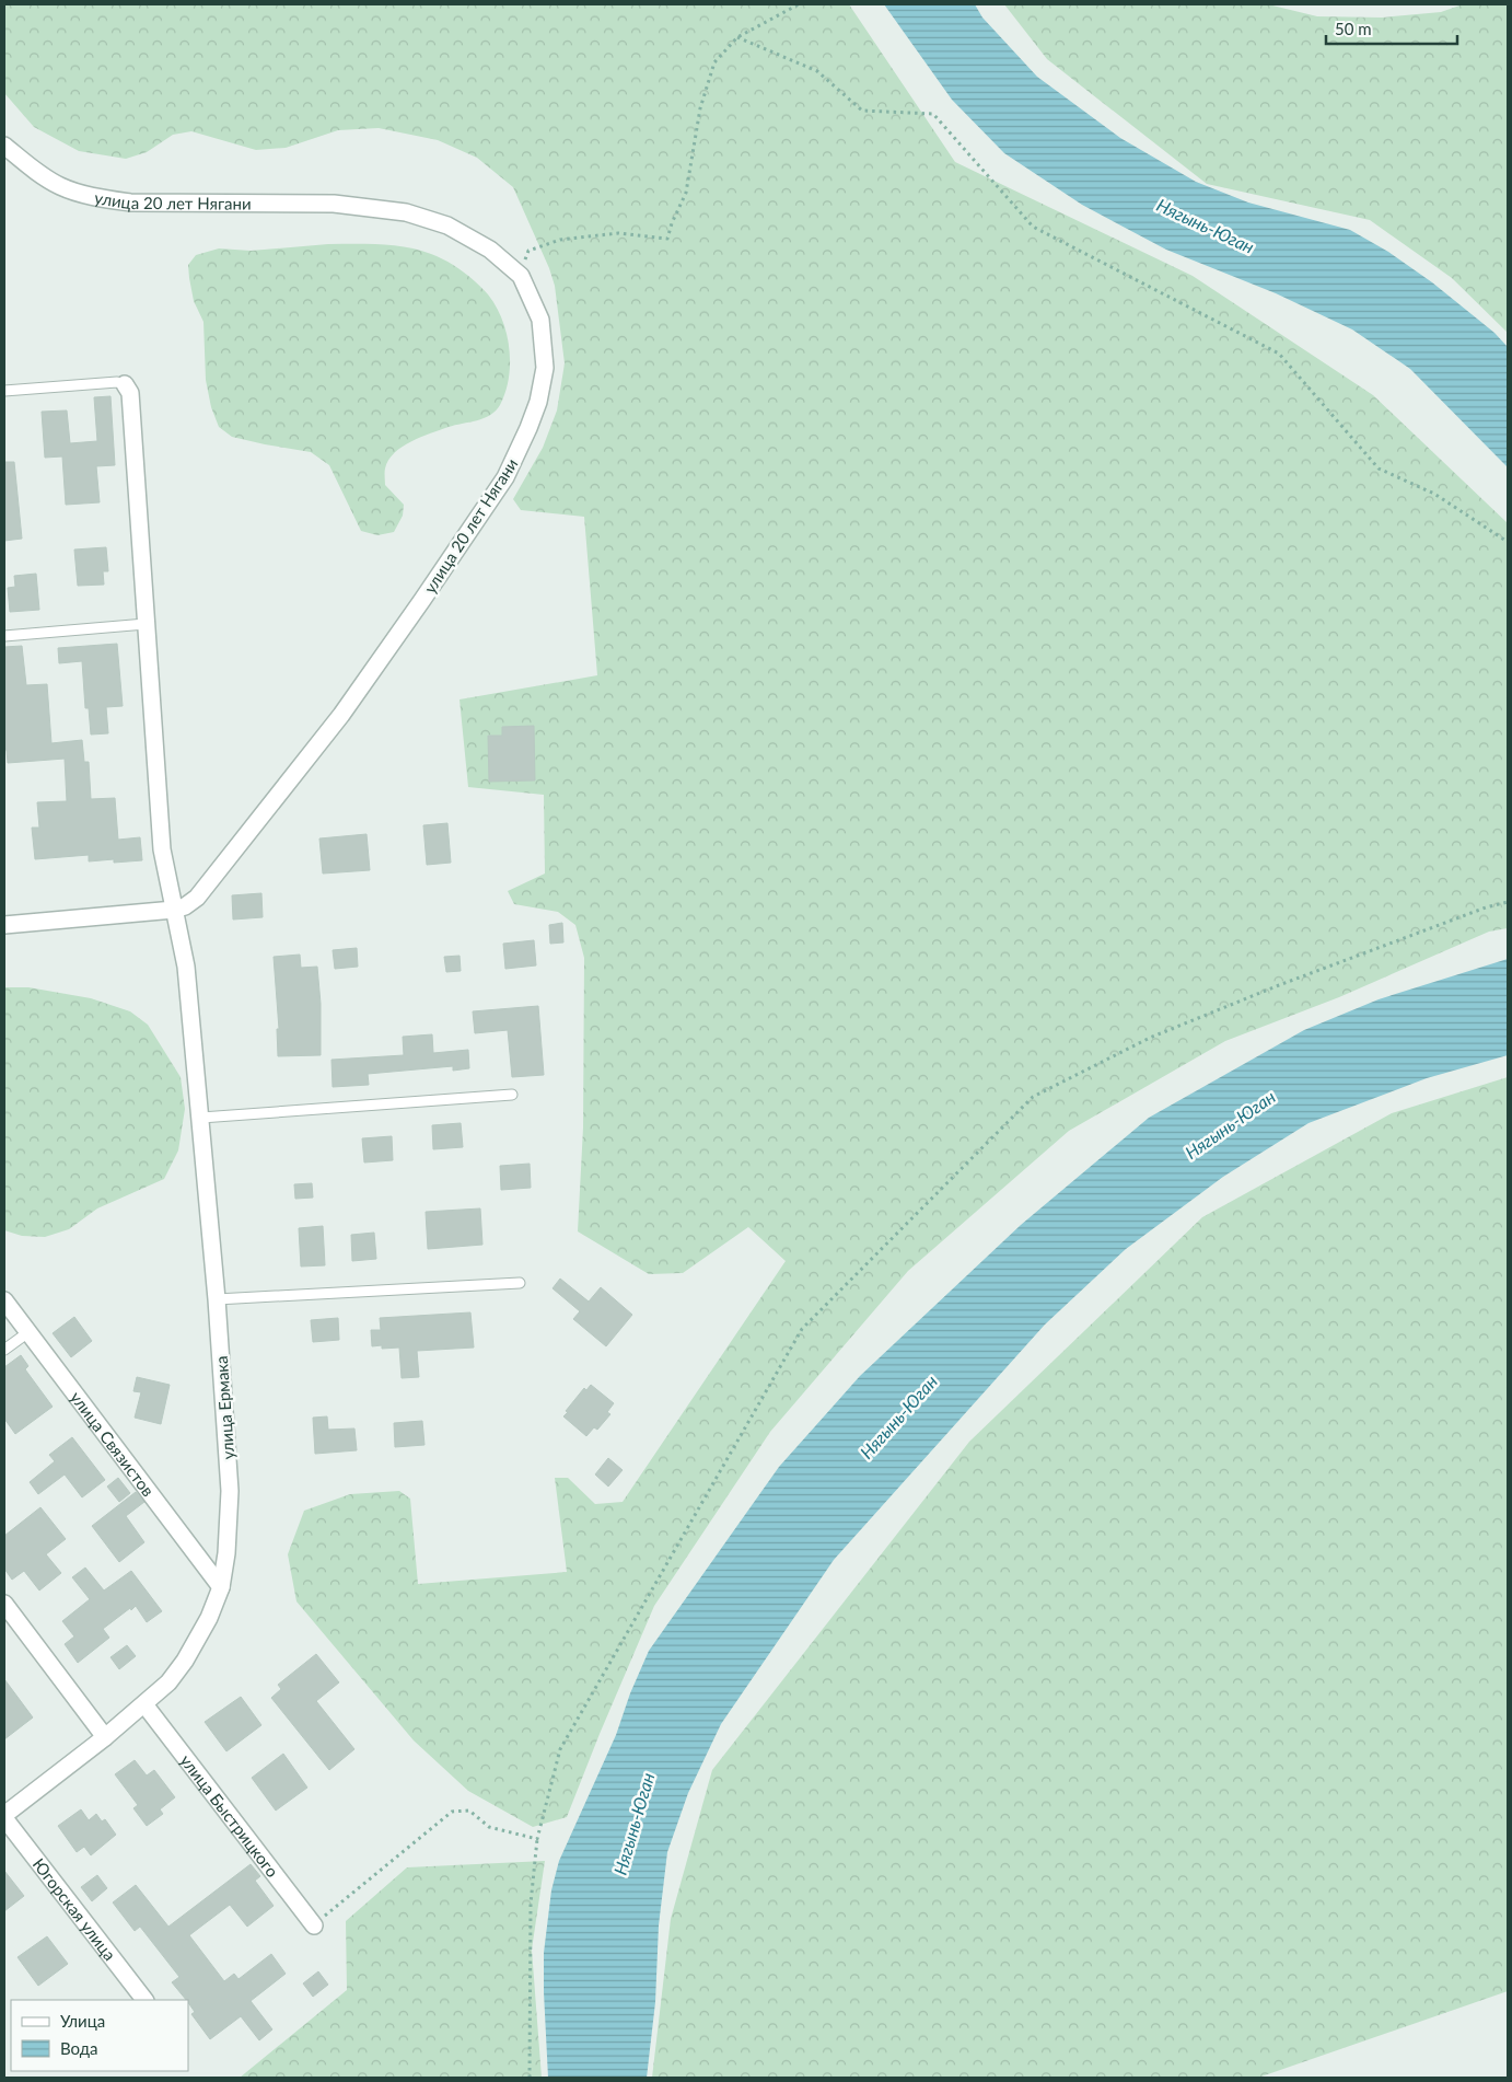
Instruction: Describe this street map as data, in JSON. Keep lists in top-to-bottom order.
{
  "streets": {
    "street": [
      "улица 20 лет Нягани",
      "улица Ермака",
      "улица Связистов",
      "улица Быстрицкого",
      "Югорская улица"
    ]
  },
  "crossings": [
    ["улица 20 лет Нягани", "улица Ермака"],
    ["улица Ермака", "улица Связистов"],
    ["улица Ермака", "улица Быстрицкого"],
    ["улица Ермака", "Югорская улица"]
  ],
  "water": ["Нягынь-Юган"],
  "legend": ["Улица", "Вода"],
  "scale_bar": "50 m"
}
